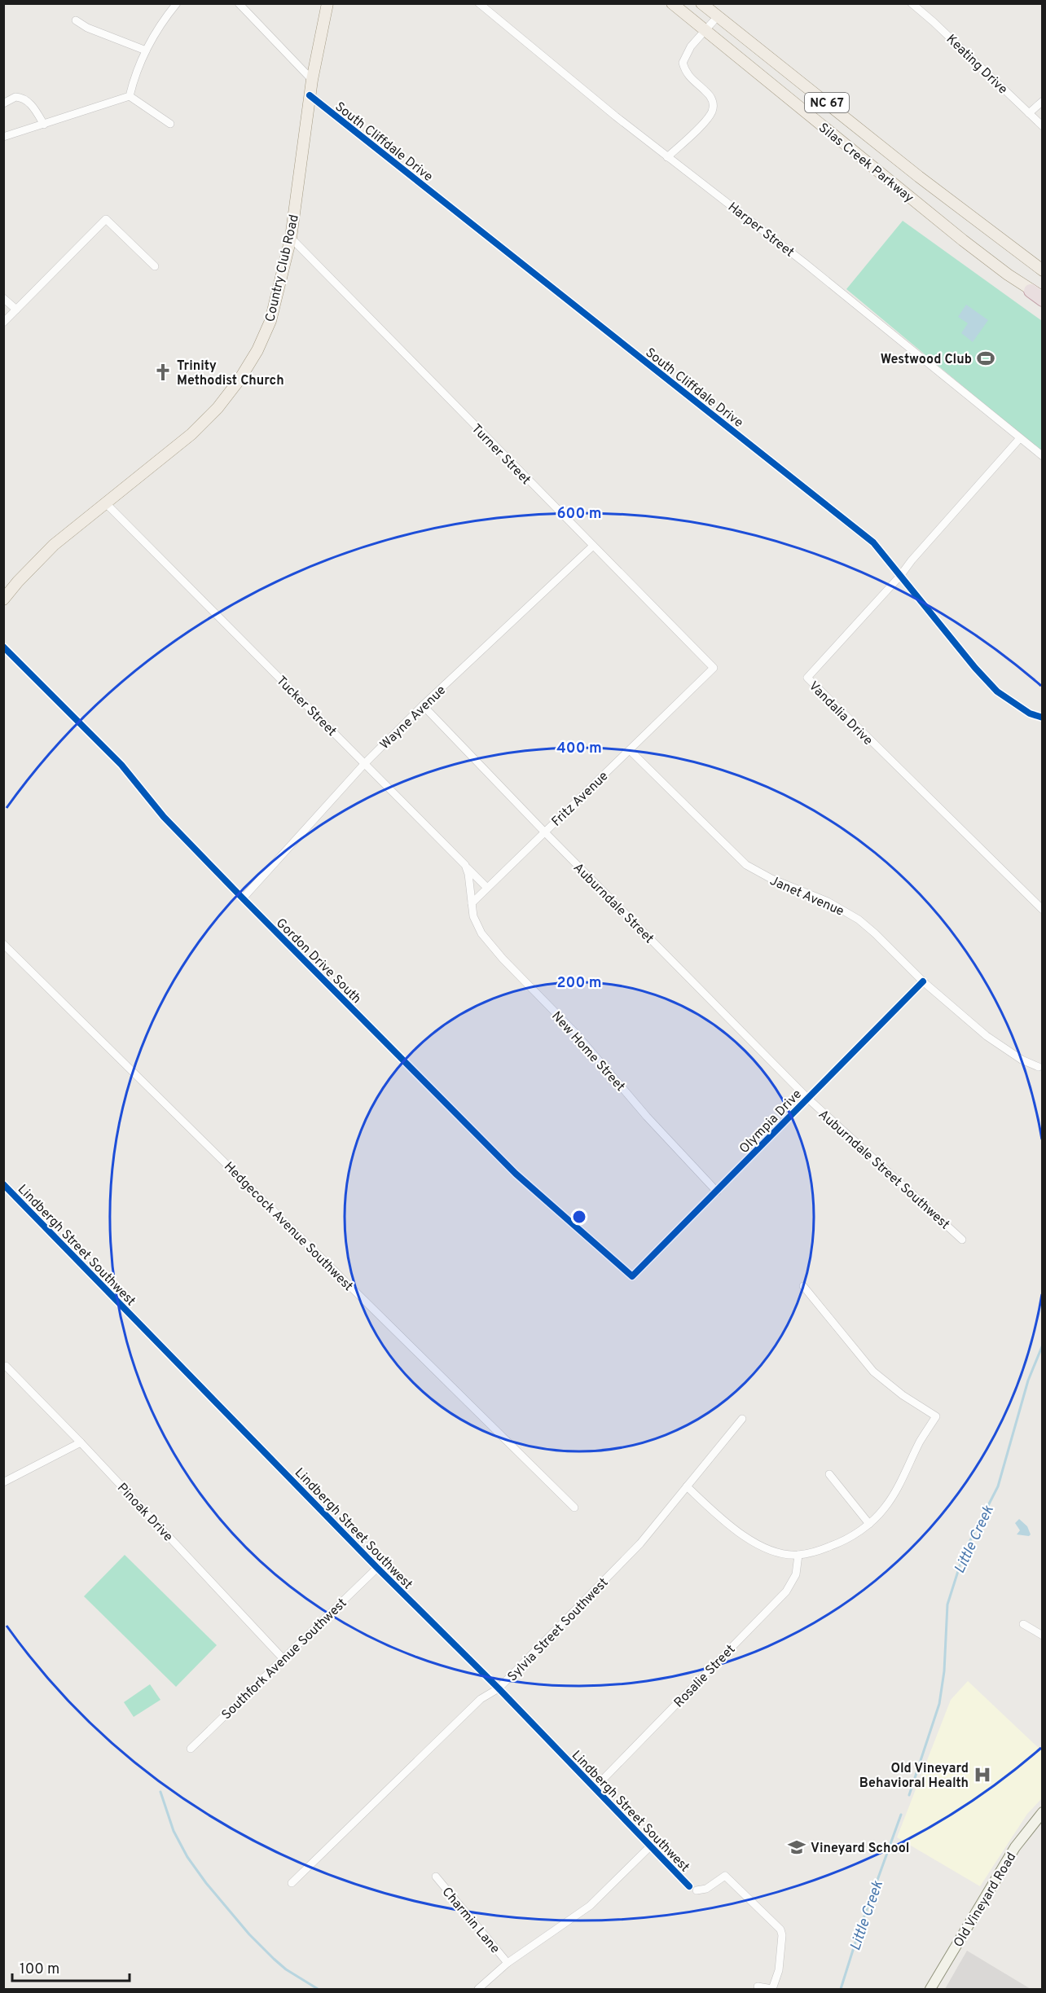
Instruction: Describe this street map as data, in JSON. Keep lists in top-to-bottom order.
{
  "streets": {
    "main road": ["NC 67", "Silas Creek Parkway", "Country Club Road"],
    "street": [
      "Keating Drive",
      "South Cliffdale Drive",
      "Harper Street",
      "Turner Street",
      "Tucker Street",
      "Vandalia Drive",
      "Wayne Avenue",
      "Fritz Avenue",
      "Janet Avenue",
      "Auburndale Street",
      "Gordon Drive South",
      "New Home Street",
      "Olympia Drive",
      "Auburndale Street Southwest",
      "Hedgecock Avenue Southwest",
      "Lindbergh Street Southwest",
      "Pinoak Drive",
      "Sylvia Street Southwest",
      "Southfork Avenue Southwest",
      "Rosalie Street",
      "Old Vineyard Road",
      "Charmin Lane"
    ]
  },
  "crossings": [
    ["South Cliffdale Drive", "Country Club Road"],
    ["South Cliffdale Drive", "Vandalia Drive"],
    ["Harper Street", "Vandalia Drive"],
    ["Country Club Road", "Turner Street"],
    ["Country Club Road", "Tucker Street"],
    ["Turner Street", "Wayne Avenue"],
    ["Turner Street", "Fritz Avenue"],
    ["Tucker Street", "Wayne Avenue"],
    ["Tucker Street", "Fritz Avenue"],
    ["Wayne Avenue", "Auburndale Street"],
    ["Wayne Avenue", "Gordon Drive South"],
    ["Fritz Avenue", "Janet Avenue"],
    ["Fritz Avenue", "Auburndale Street"],
    ["Janet Avenue", "Olympia Drive"],
    ["Auburndale Street", "Olympia Drive"],
    ["Auburndale Street", "Auburndale Street Southwest"],
    ["Gordon Drive South", "Olympia Drive"],
    ["New Home Street", "Olympia Drive"],
    ["Olympia Drive", "Auburndale Street Southwest"],
    ["Lindbergh Street Southwest", "Sylvia Street Southwest"],
    ["Lindbergh Street Southwest", "Southfork Avenue Southwest"],
    ["Lindbergh Street Southwest", "Rosalie Street"],
    ["Pinoak Drive", "Southfork Avenue Southwest"]
  ],
  "water": ["Little Creek"],
  "places": {
    "sports": ["Westwood Club"],
    "church": ["Trinity Methodist Church"],
    "hospital": ["Old Vineyard Behavioral Health"],
    "school or university": ["Vineyard School"]
  },
  "scale_bar": "100 m",
  "rings": ["600 m", "400 m", "200 m"]
}
